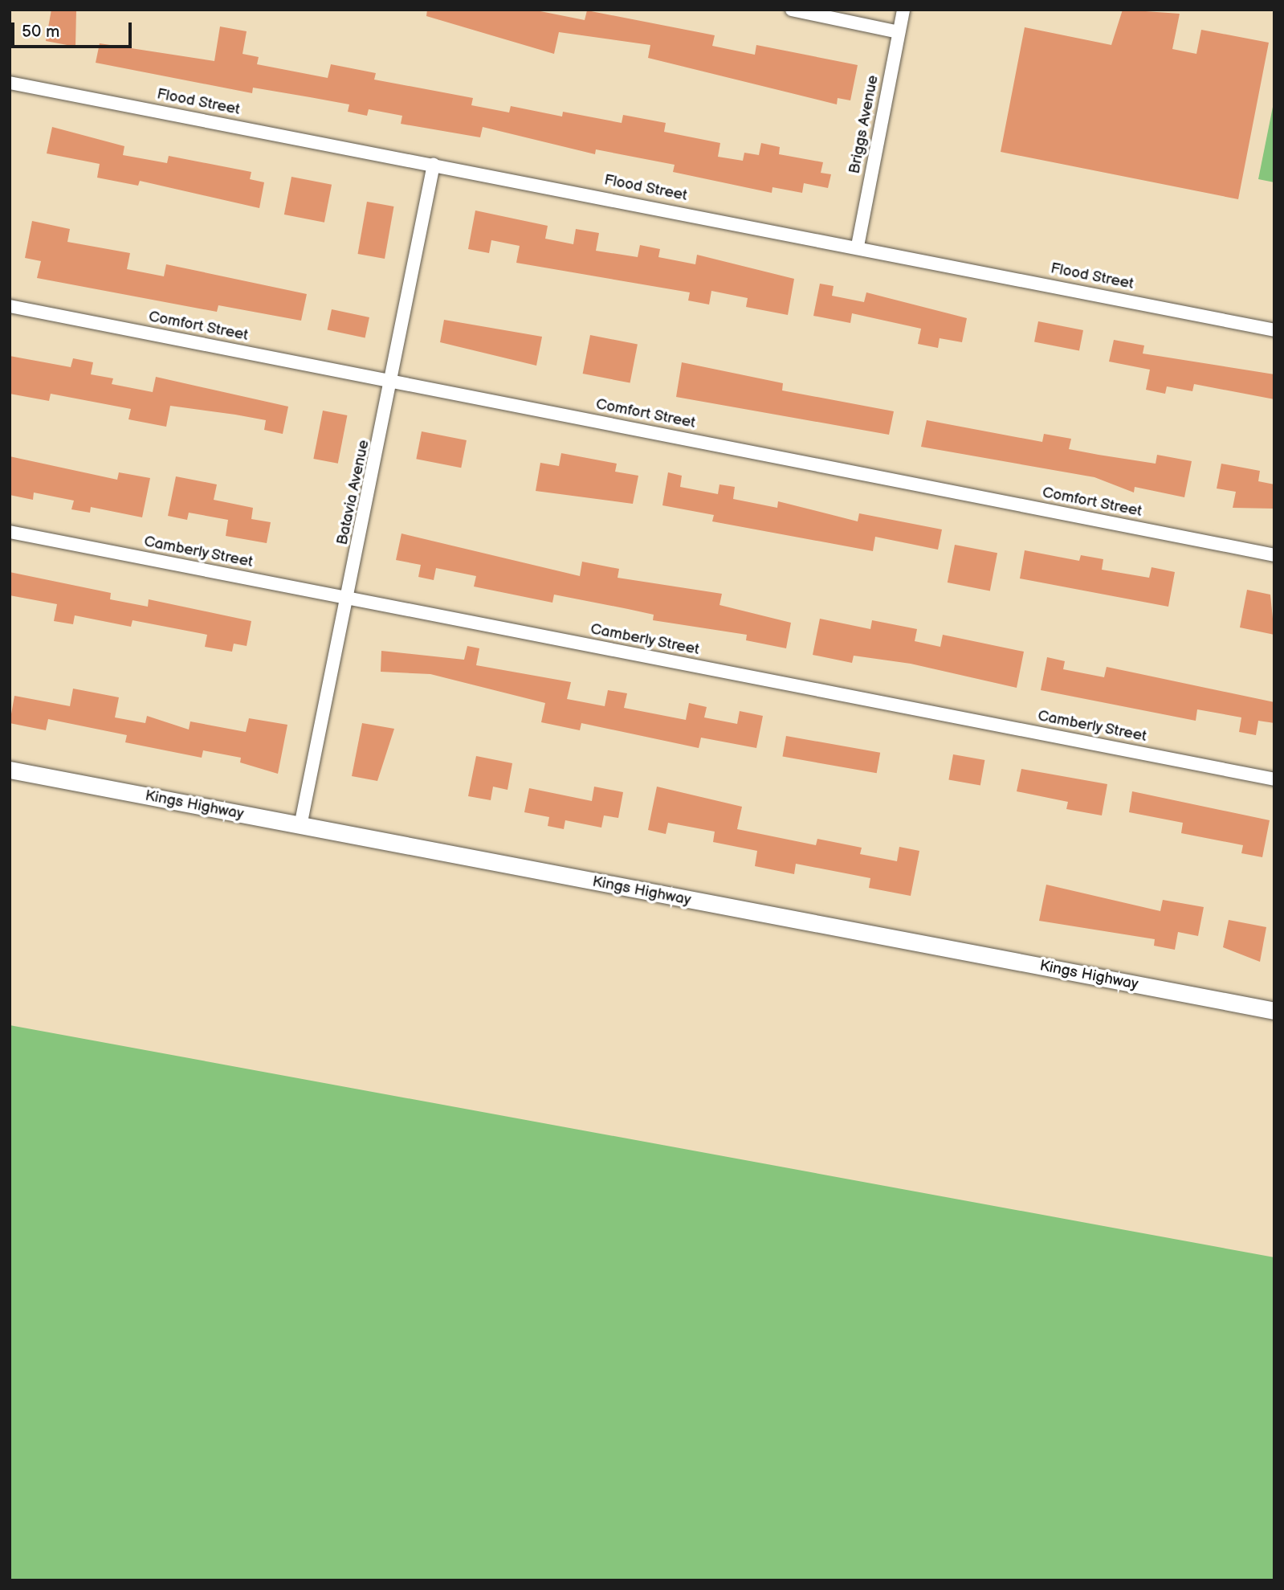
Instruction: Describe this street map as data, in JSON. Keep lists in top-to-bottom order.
{
  "streets": {
    "street": [
      "Flood Street",
      "Briggs Avenue",
      "Comfort Street",
      "Batavia Avenue",
      "Camberly Street",
      "Kings Highway"
    ]
  },
  "crossings": [
    ["Flood Street", "Briggs Avenue"],
    ["Flood Street", "Batavia Avenue"],
    ["Comfort Street", "Batavia Avenue"],
    ["Batavia Avenue", "Camberly Street"],
    ["Batavia Avenue", "Kings Highway"]
  ],
  "scale_bar": "50 m"
}
